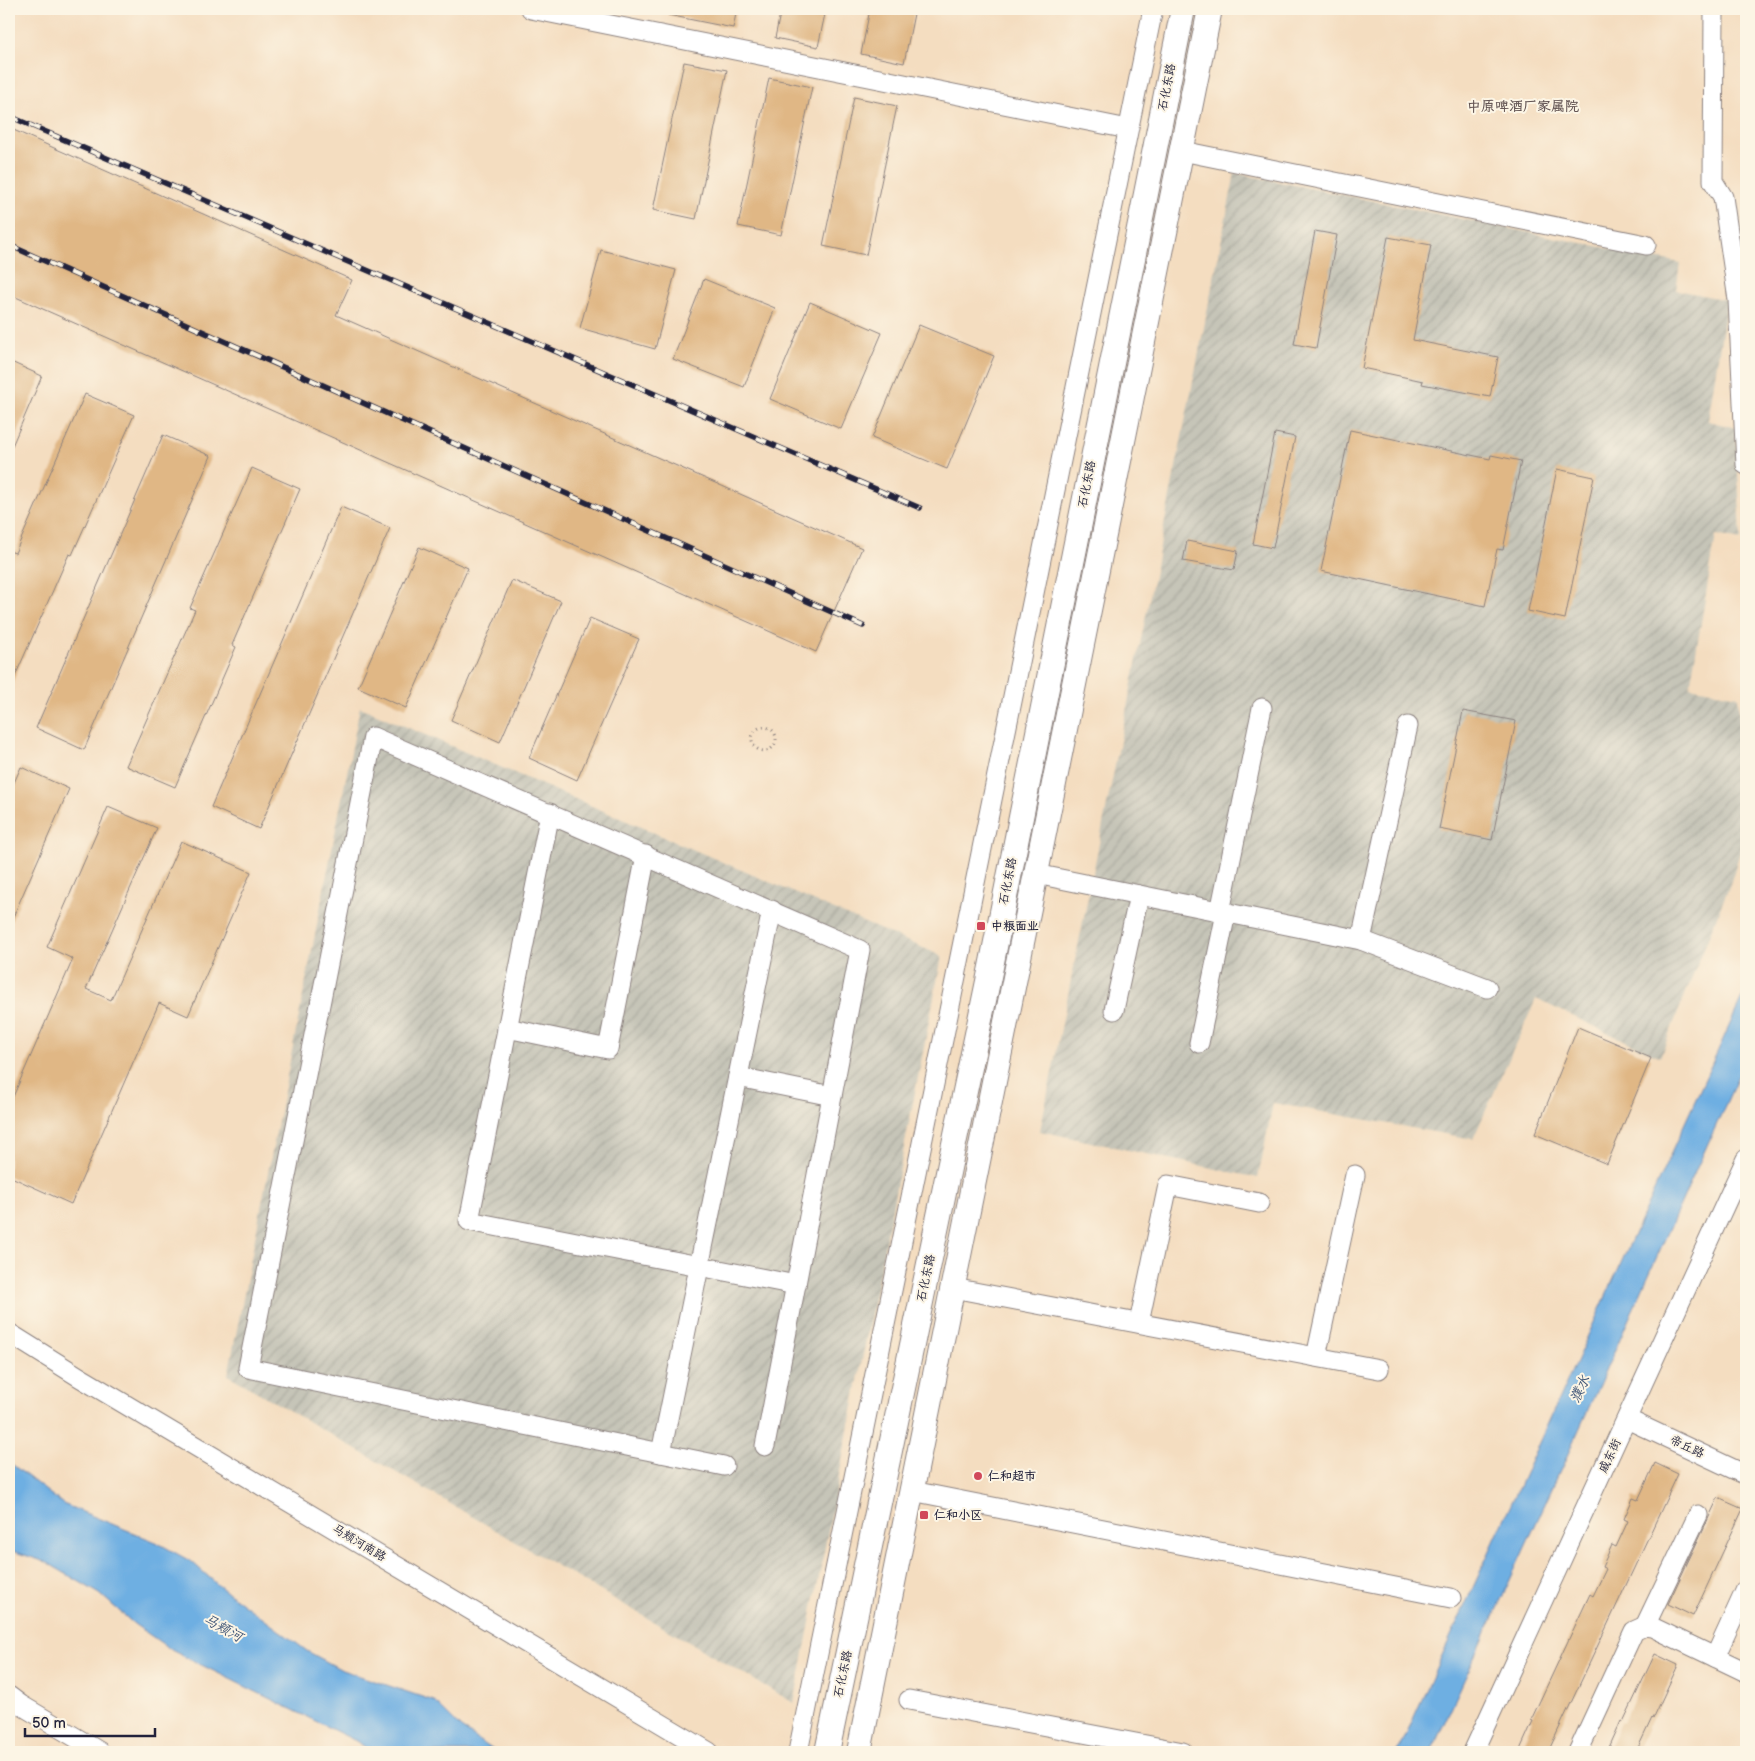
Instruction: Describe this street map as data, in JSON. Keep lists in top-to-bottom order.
{
  "streets": {
    "main road": ["石化东路"],
    "street": ["帝丘路", "戚东街", "马颊河南路"]
  },
  "crossings": [
    ["帝丘路", "戚东街"]
  ],
  "districts": ["中原啤酒厂家属院"],
  "water": ["濮水", "马颊河"],
  "places": {
    "transit": ["中粮面业", "仁和小区"],
    "other": ["仁和超市"]
  },
  "scale_bar": "50 m"
}
